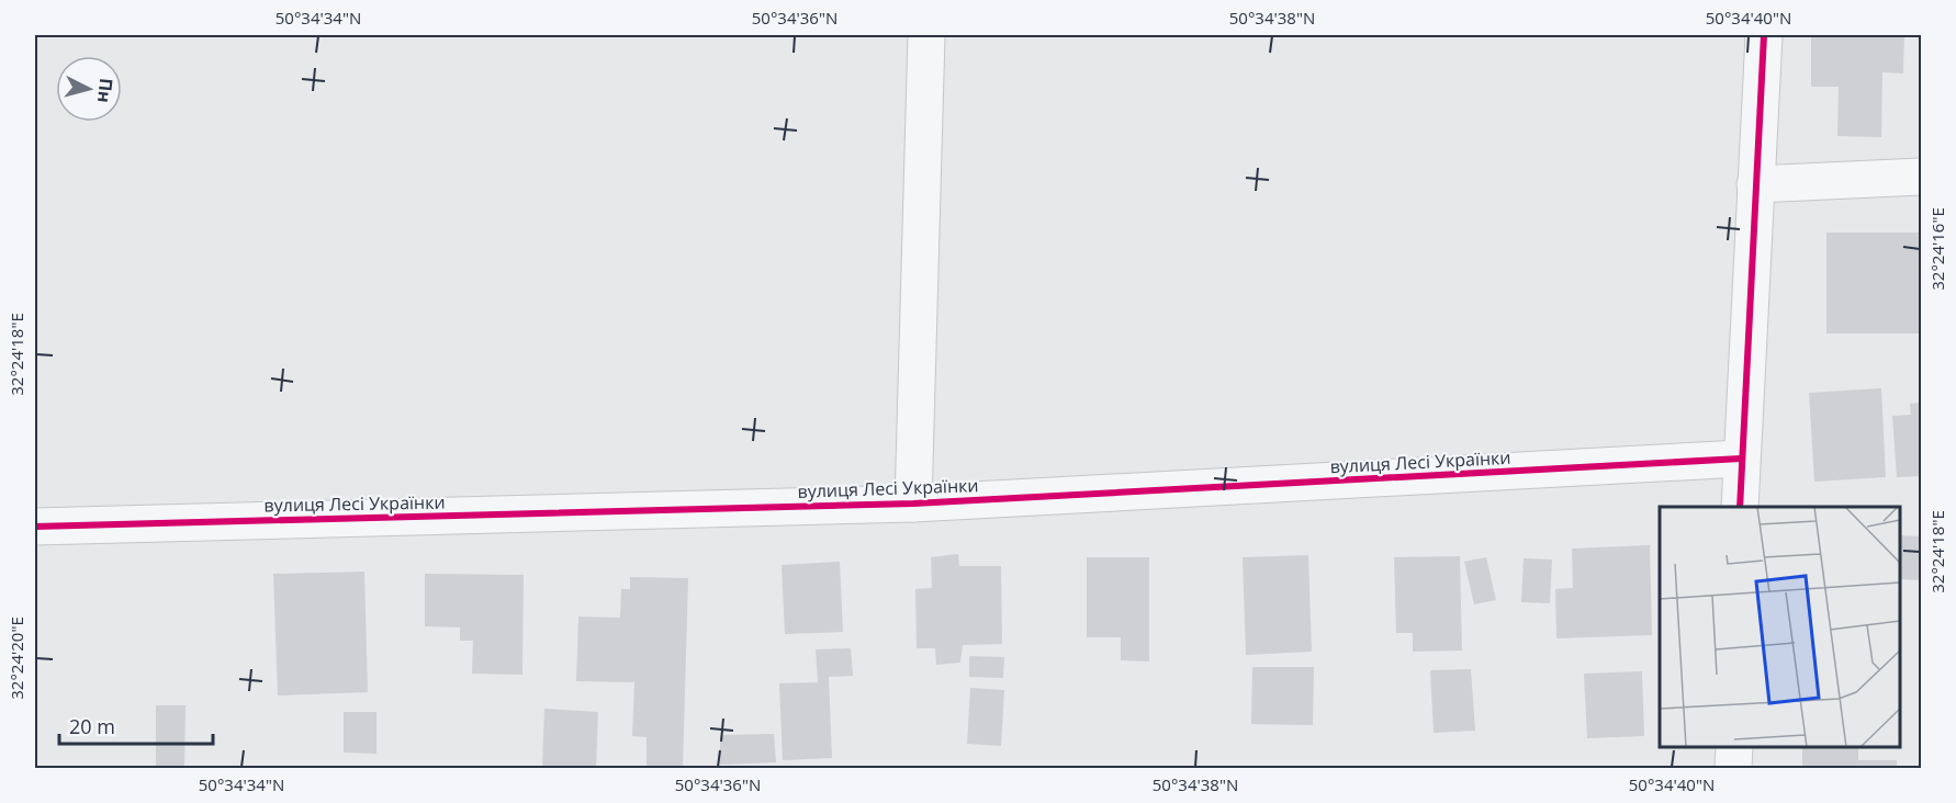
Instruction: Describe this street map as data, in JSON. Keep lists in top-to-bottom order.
{
  "streets": {
    "street": ["вулиця Лесі Українки"]
  },
  "scale_bar": "20 m",
  "north": "right",
  "coordinates": [
    "50°34'34\"N",
    "50°34'36\"N",
    "50°34'38\"N",
    "50°34'40\"N",
    "32°24'16\"E",
    "32°24'18\"E",
    "32°24'20\"E"
  ]
}
